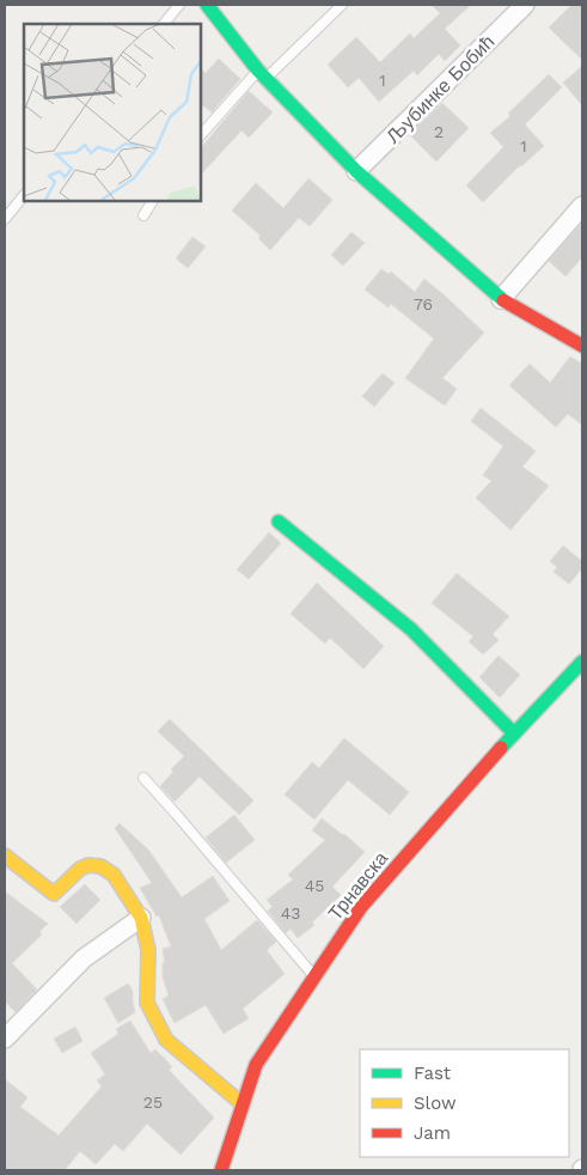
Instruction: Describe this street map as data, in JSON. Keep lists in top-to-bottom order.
{
  "streets": {
    "street": ["Љубинке Бобић", "Трнавска"]
  },
  "house_numbers": [
    "1",
    "2",
    "1",
    "76",
    "45",
    "43",
    "25"
  ],
  "legend": ["Fast", "Slow", "Jam"]
}
